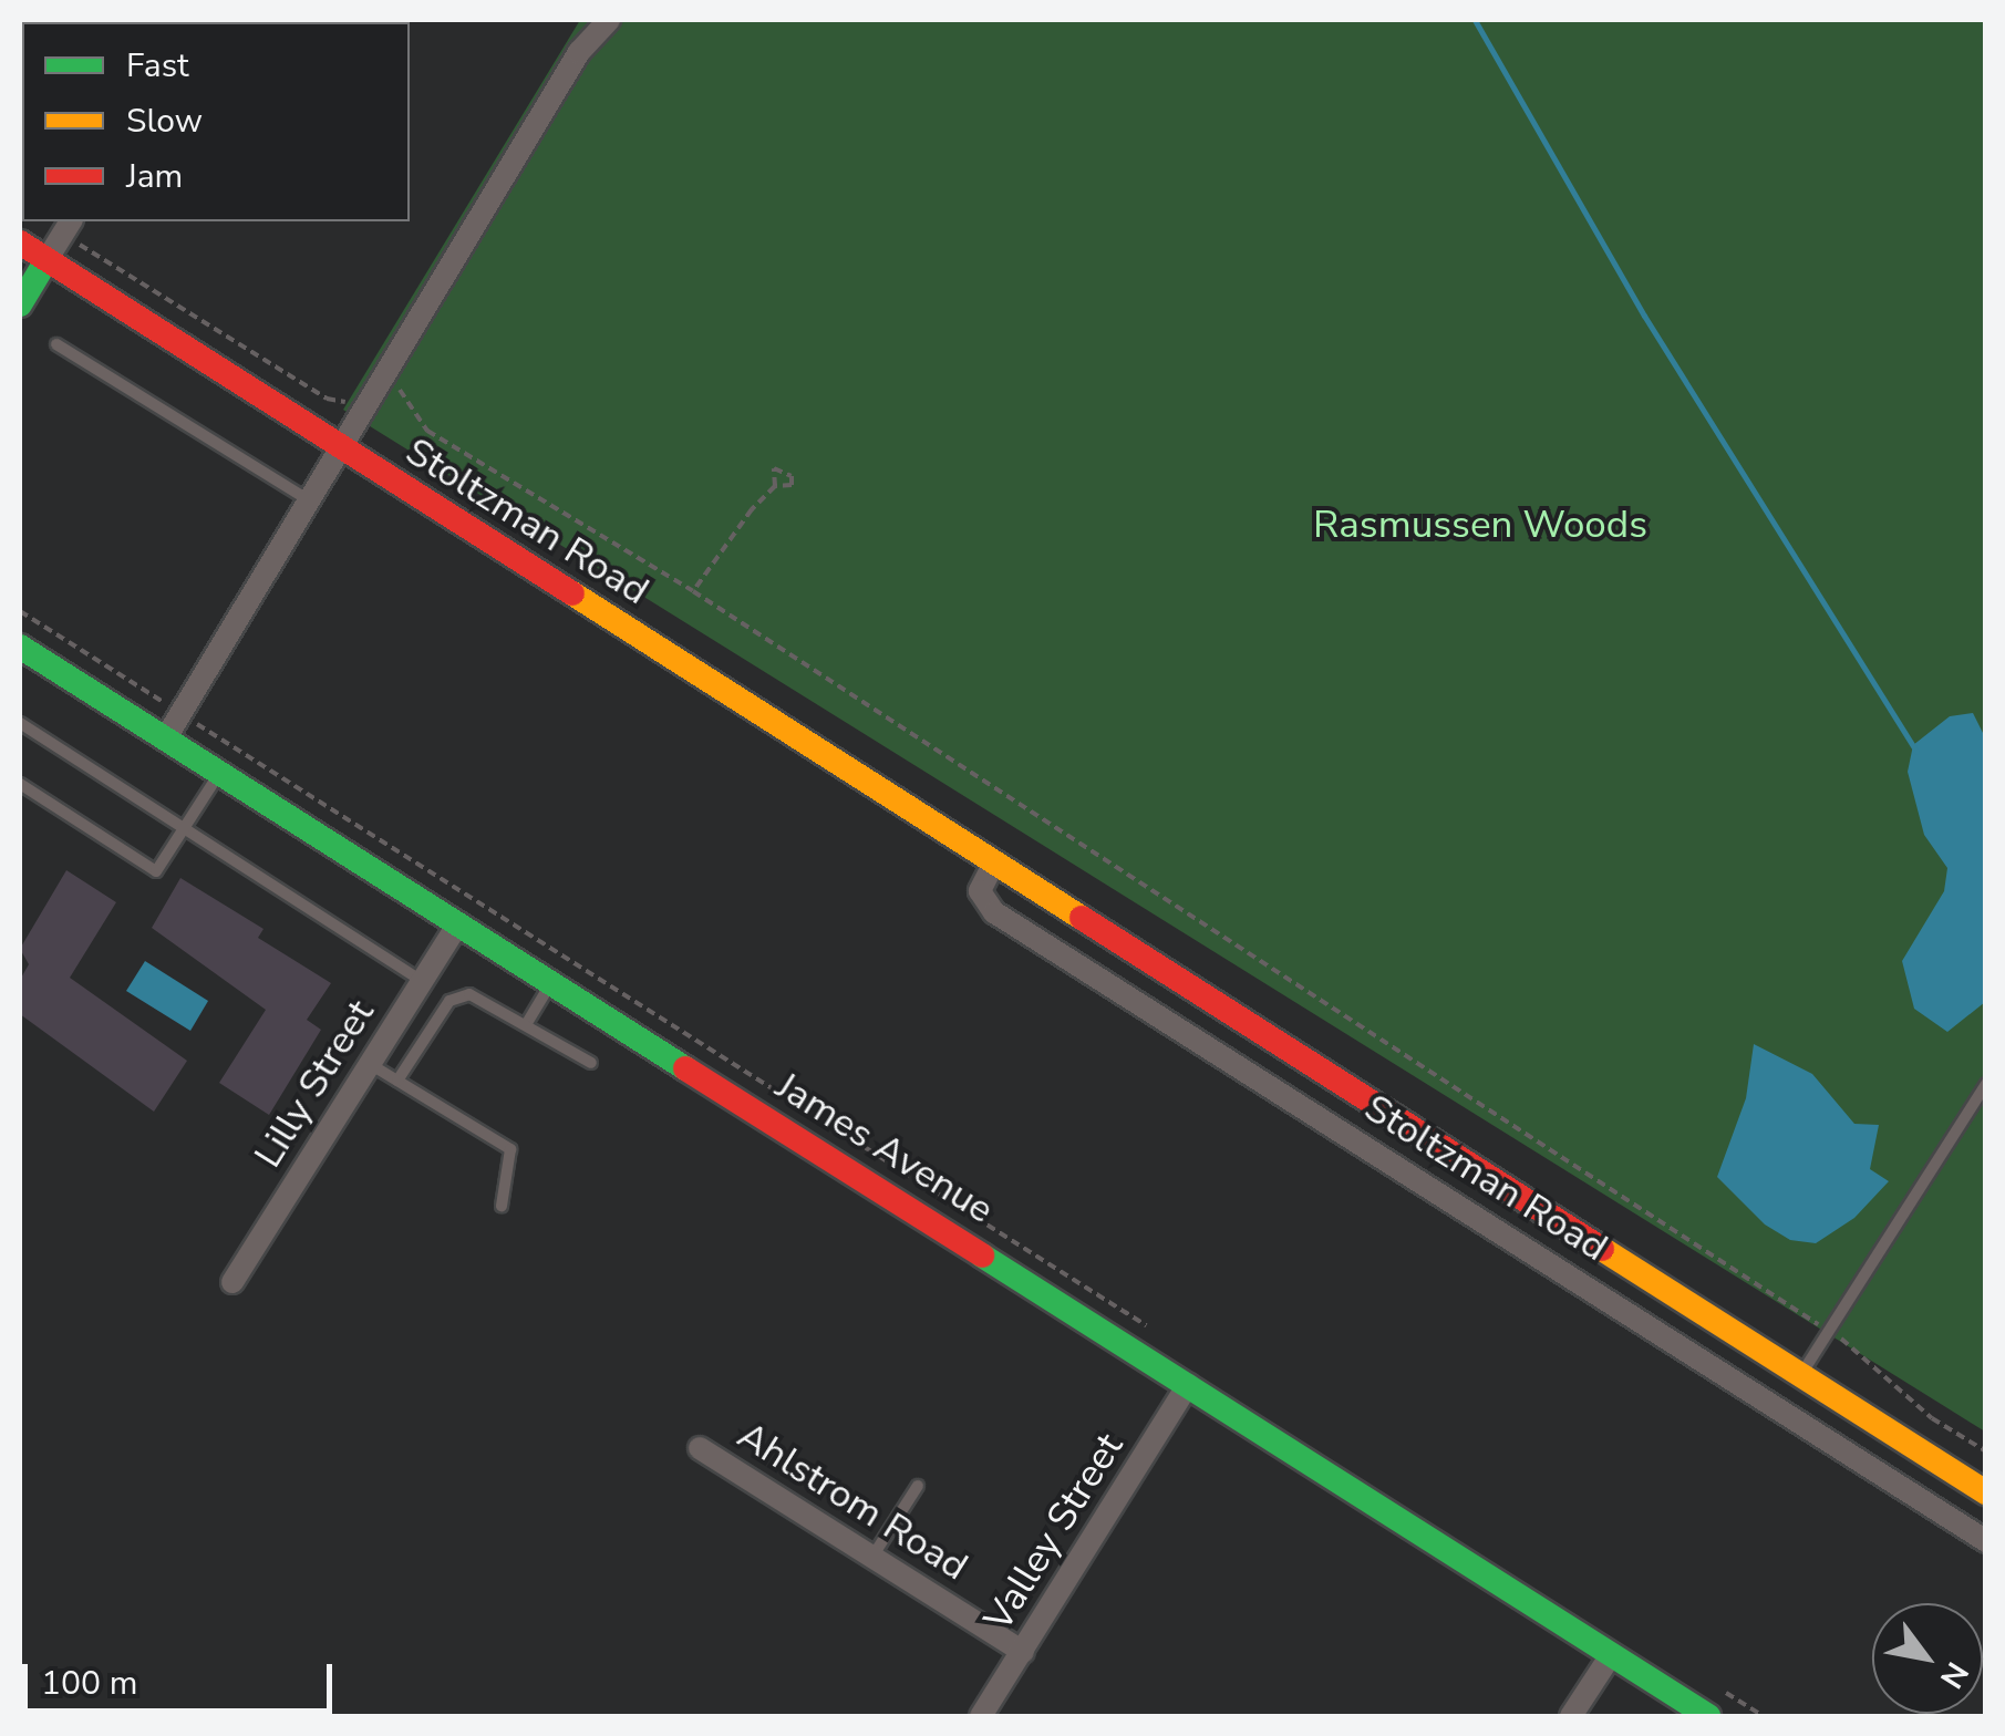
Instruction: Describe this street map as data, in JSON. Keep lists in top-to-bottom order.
{
  "streets": {
    "street": [
      "Stoltzman Road",
      "Lilly Street",
      "James Avenue",
      "Ahlstrom Road",
      "Valley Street"
    ]
  },
  "crossings": [
    ["Lilly Street", "James Avenue"],
    ["James Avenue", "Valley Street"],
    ["Ahlstrom Road", "Valley Street"]
  ],
  "parks": ["Rasmussen Woods"],
  "legend": ["Fast", "Slow", "Jam"],
  "scale_bar": "100 m",
  "north": "bottom right"
}
